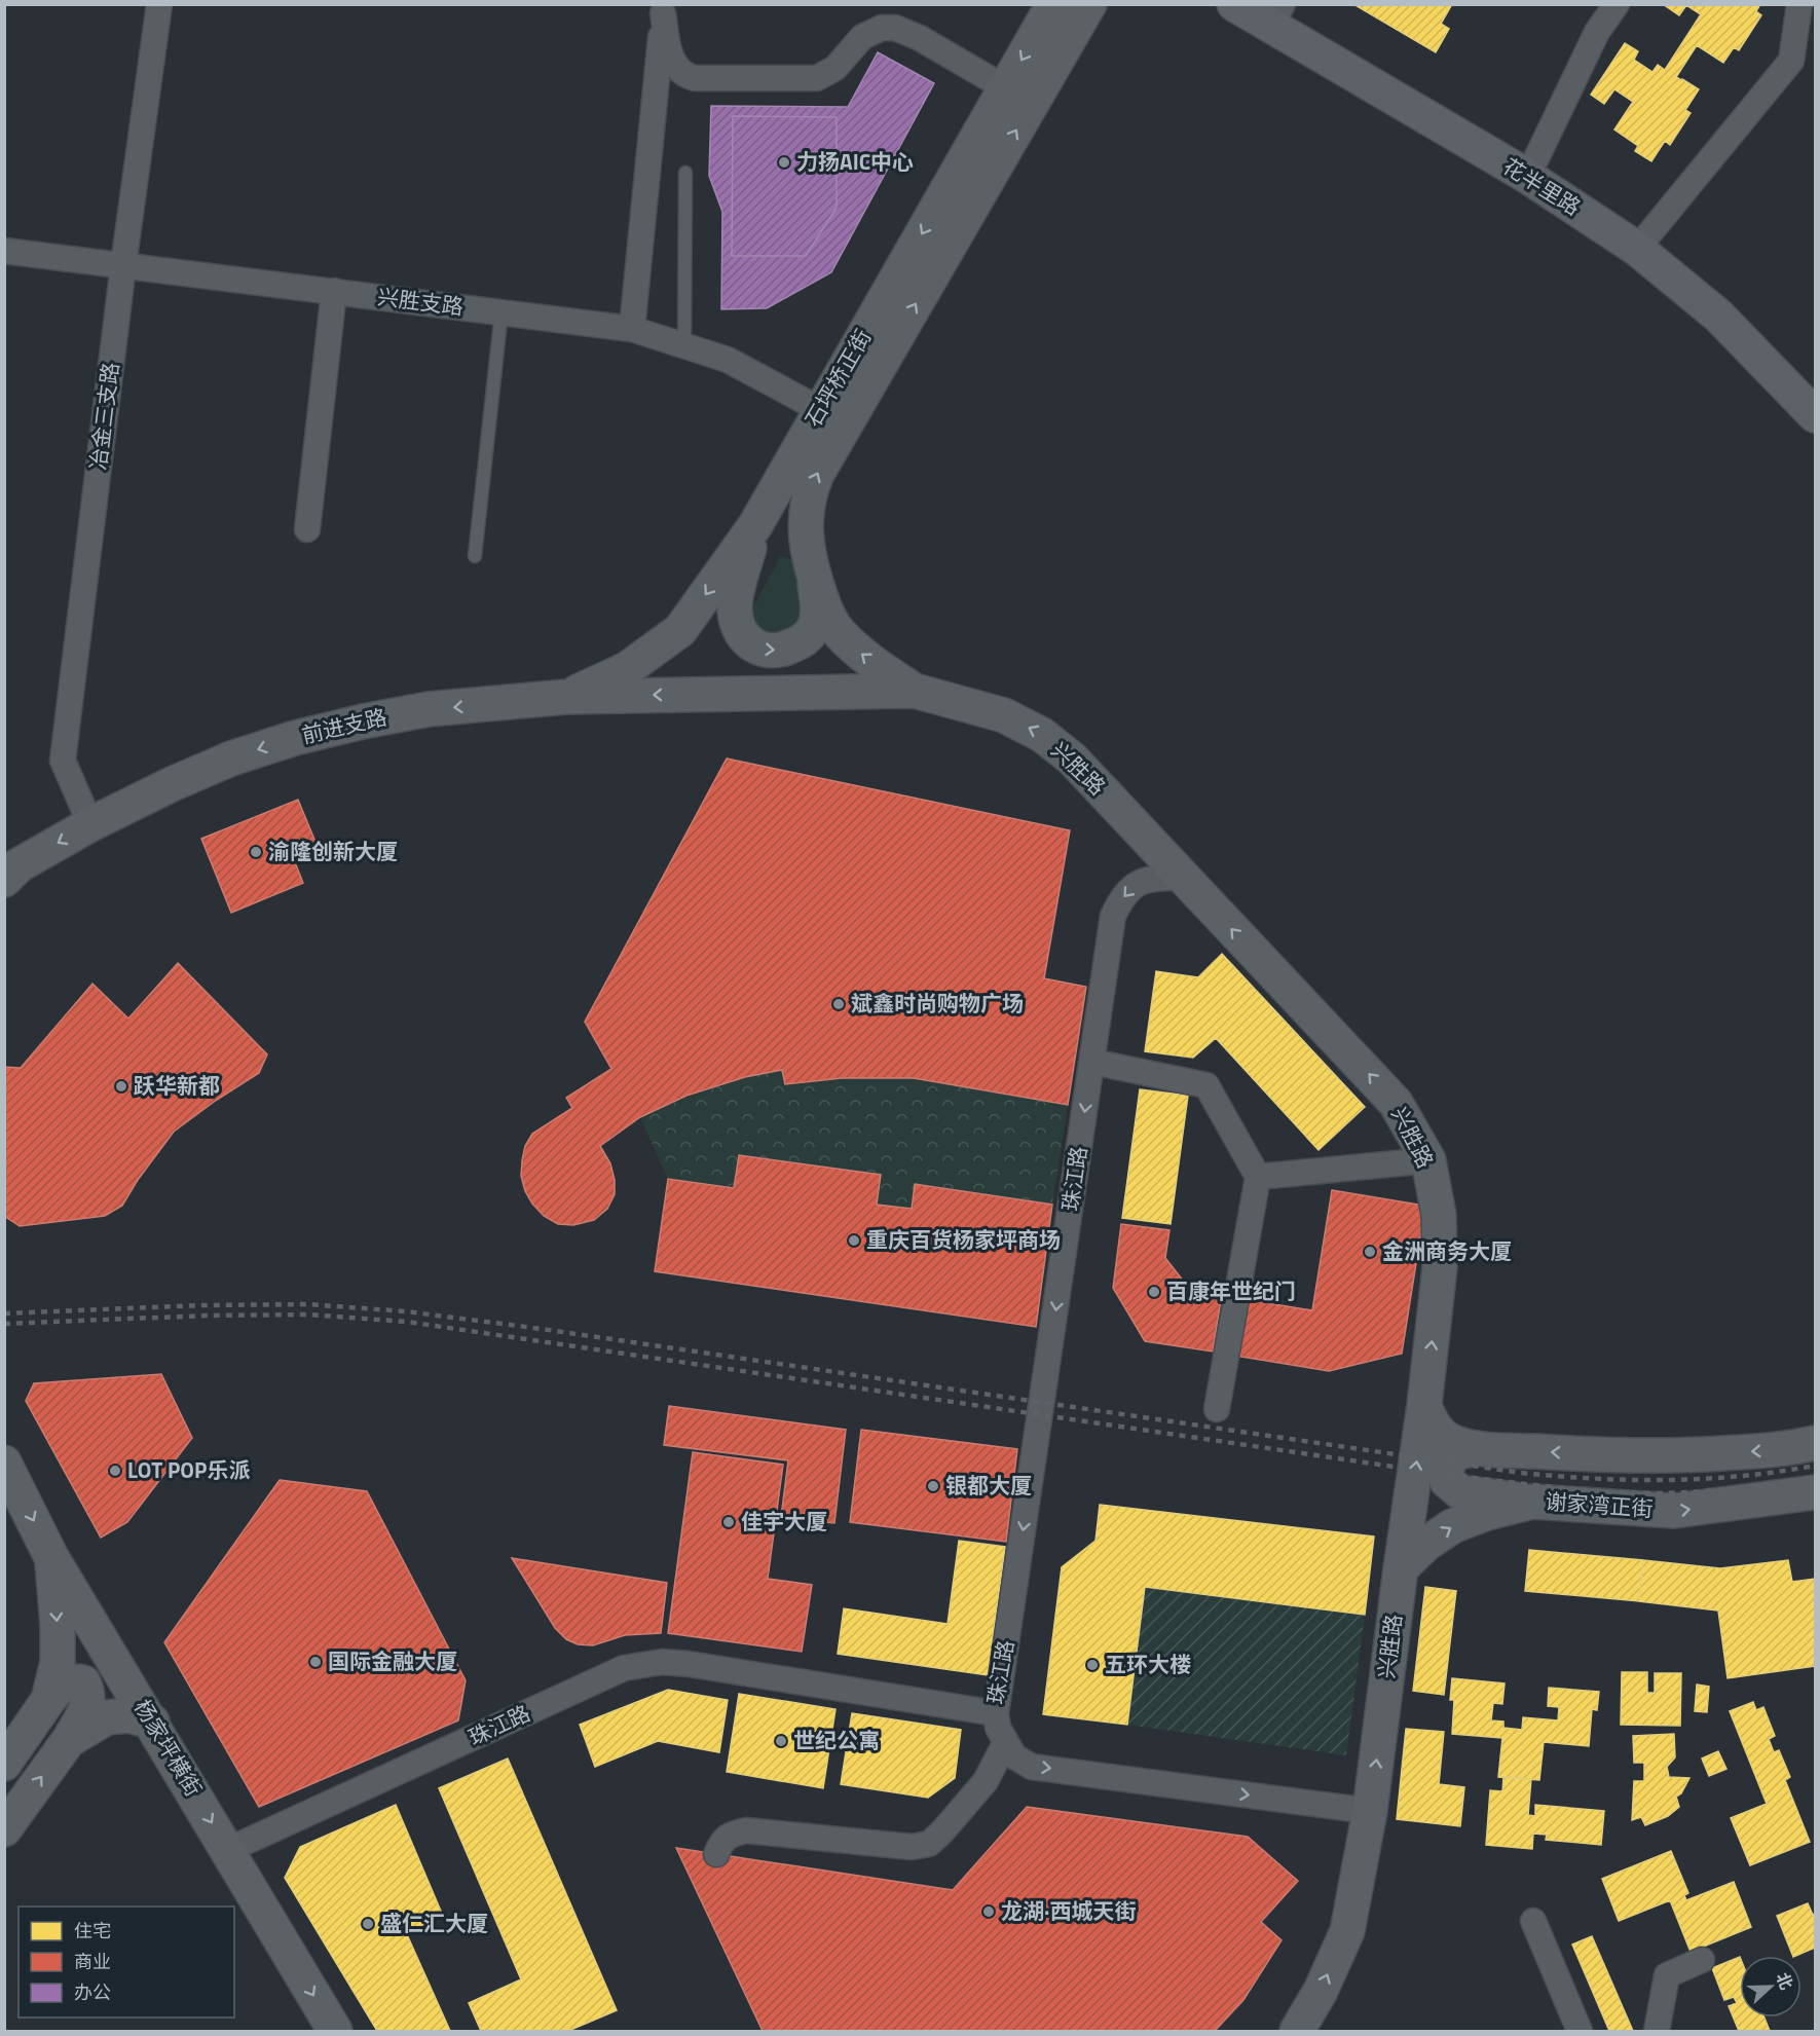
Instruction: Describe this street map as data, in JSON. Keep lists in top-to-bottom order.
{
  "streets": {
    "main road": [
      "花半里路",
      "石坪桥正街",
      "前进支路",
      "兴胜路",
      "谢家湾正街",
      "杨家坪横街"
    ],
    "street": ["兴胜支路", "冶金三支路", "珠江路"]
  },
  "crossings": [
    ["兴胜支路", "石坪桥正街"],
    ["兴胜支路", "冶金三支路"],
    ["石坪桥正街", "前进支路"],
    ["石坪桥正街", "兴胜路"],
    ["冶金三支路", "前进支路"],
    ["前进支路", "兴胜路"],
    ["兴胜路", "珠江路"],
    ["兴胜路", "谢家湾正街"],
    ["珠江路", "杨家坪横街"]
  ],
  "one_way": [
    "前进支路",
    "兴胜路",
    "珠江路",
    "杨家坪横街"
  ],
  "places": [
    "力扬AIC中心",
    "渝隆创新大厦",
    "斌鑫时尚购物广场",
    "跃华新都",
    "重庆百货杨家坪商场",
    "金洲商务大厦",
    "百康年世纪门",
    "LOT POP乐派",
    "银都大厦",
    "佳宇大厦",
    "国际金融大厦",
    "五环大楼",
    "世纪公寓",
    "龙湖·西城天街",
    "盛仁汇大厦"
  ],
  "legend": ["住宅", "商业", "办公"],
  "north": "right"
}
